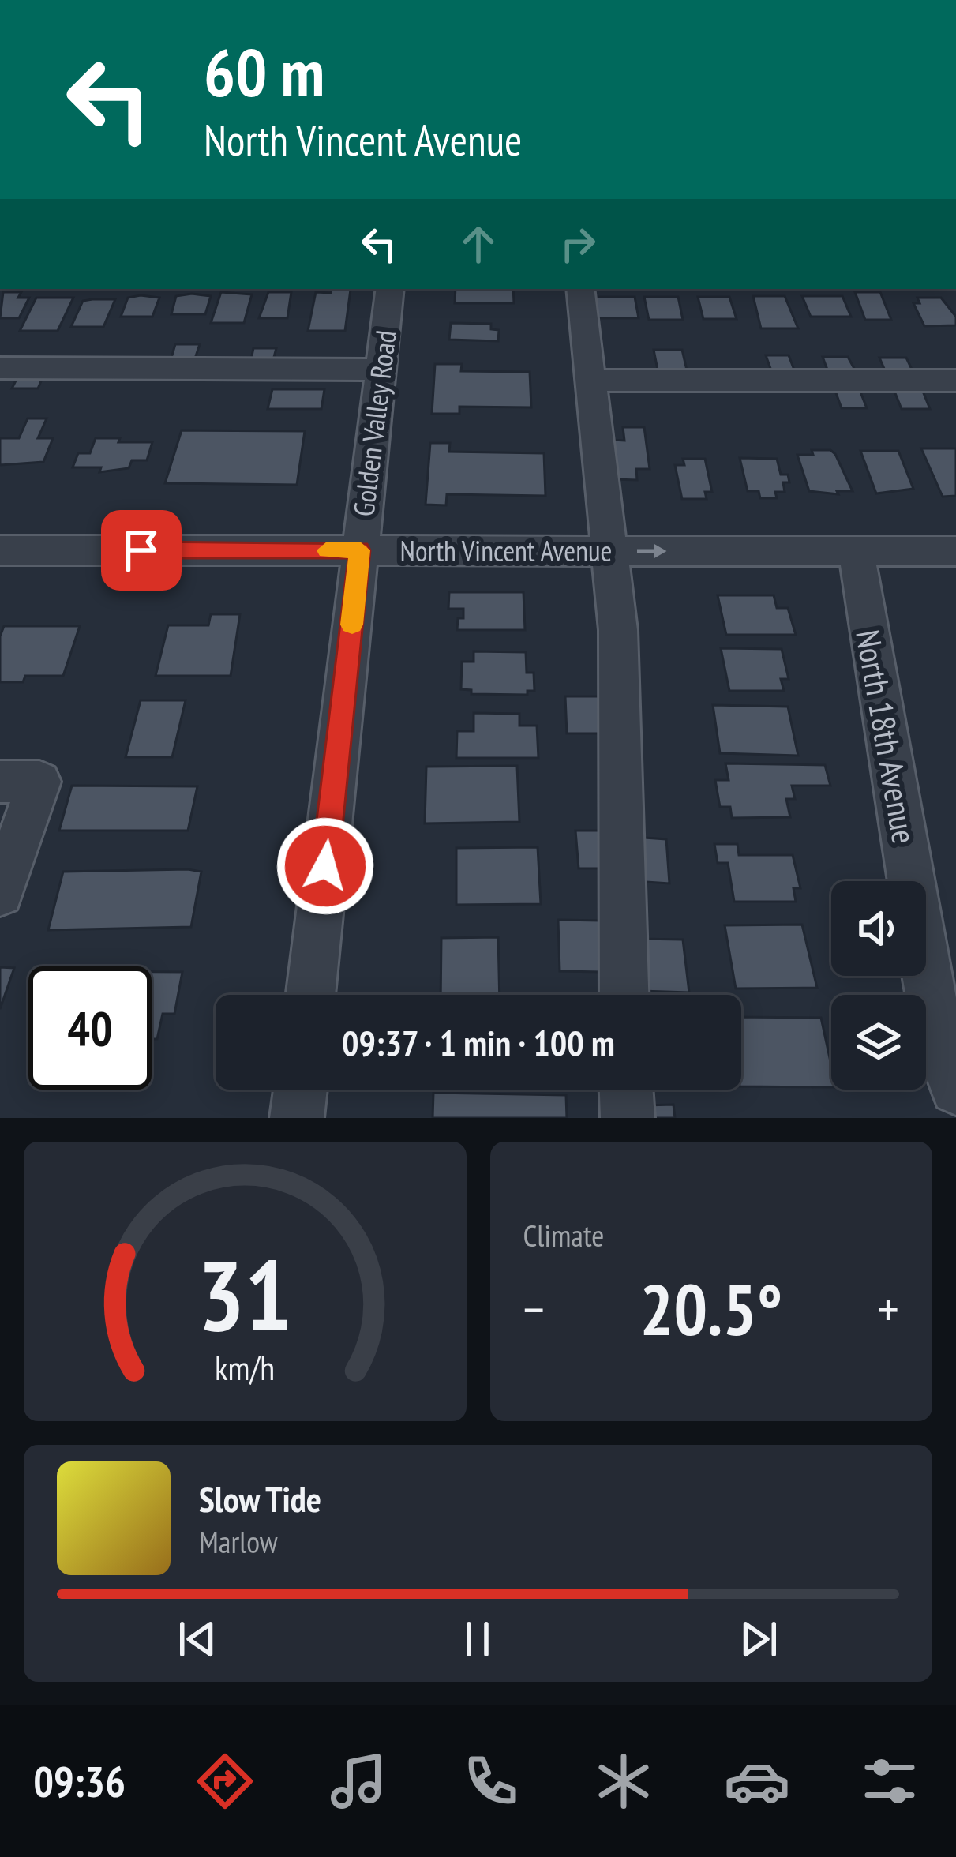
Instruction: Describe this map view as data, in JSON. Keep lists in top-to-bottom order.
{
  "streets": {
    "street": ["Golden Valley Road", "North Vincent Avenue", "North 18th Avenue"]
  },
  "crossings": [
    ["Golden Valley Road", "North Vincent Avenue"],
    ["North Vincent Avenue", "North 18th Avenue"]
  ],
  "page": {
    "turn": ["60 m", "North Vincent Avenue"],
    "limit": "40",
    "trip": "09:37 · 1 min · 100 m",
    "tile": "Climate",
    "heat": ["−", "20.5°", "+"],
    "song": ["Slow Tide", "Marlow"],
    "tabs": "09:36",
    "gauge": ["31", "km/h"]
  }
}
